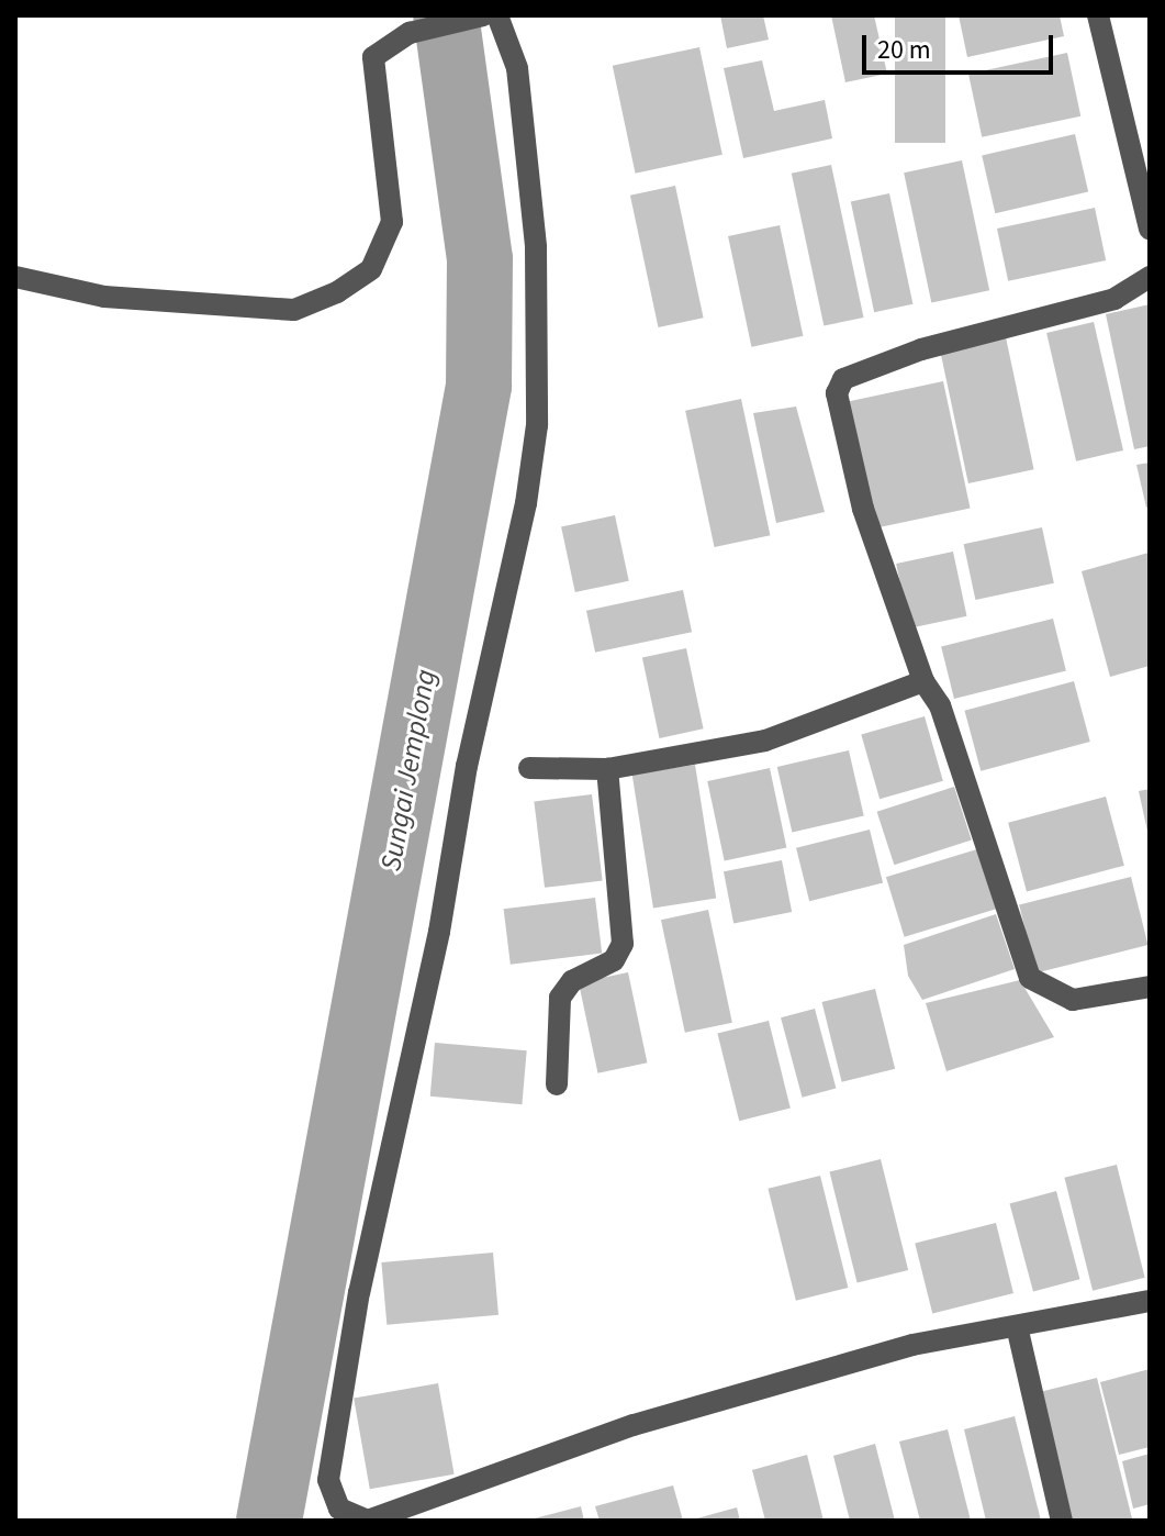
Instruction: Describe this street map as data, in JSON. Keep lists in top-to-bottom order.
{
  "water": ["Sungai Jemplong"],
  "scale_bar": "20 m"
}
